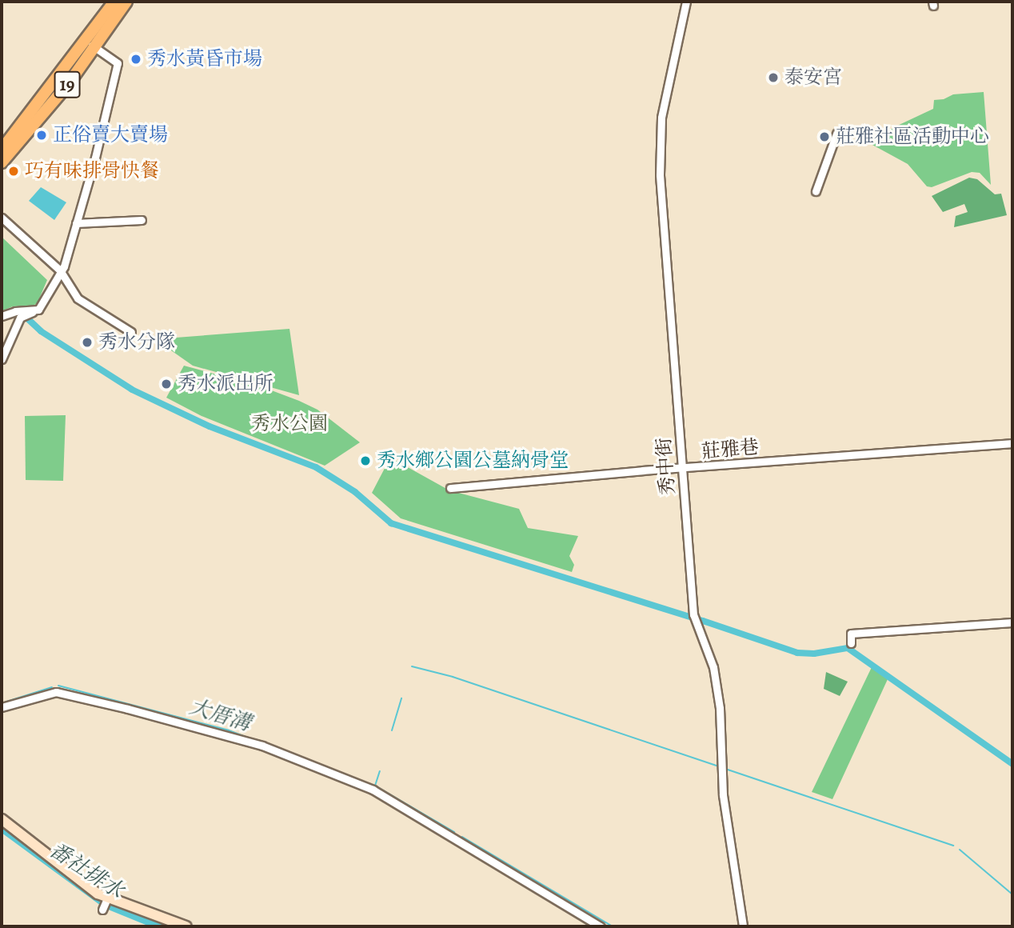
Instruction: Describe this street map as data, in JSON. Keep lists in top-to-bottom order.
{
  "streets": {
    "main road": ["19"],
    "street": ["莊雅巷", "秀中街"]
  },
  "crossings": [
    ["莊雅巷", "秀中街"]
  ],
  "water": ["大厝溝", "番社排水"],
  "parks": ["秀水公園"],
  "places": [
    "秀水黃昏市場",
    "泰安宮",
    "正俗賣大賣場",
    "莊雅社區活動中心",
    "巧有味排骨快餐",
    "秀水分隊",
    "秀水派出所",
    "秀水鄉公園公墓納骨堂"
  ]
}
